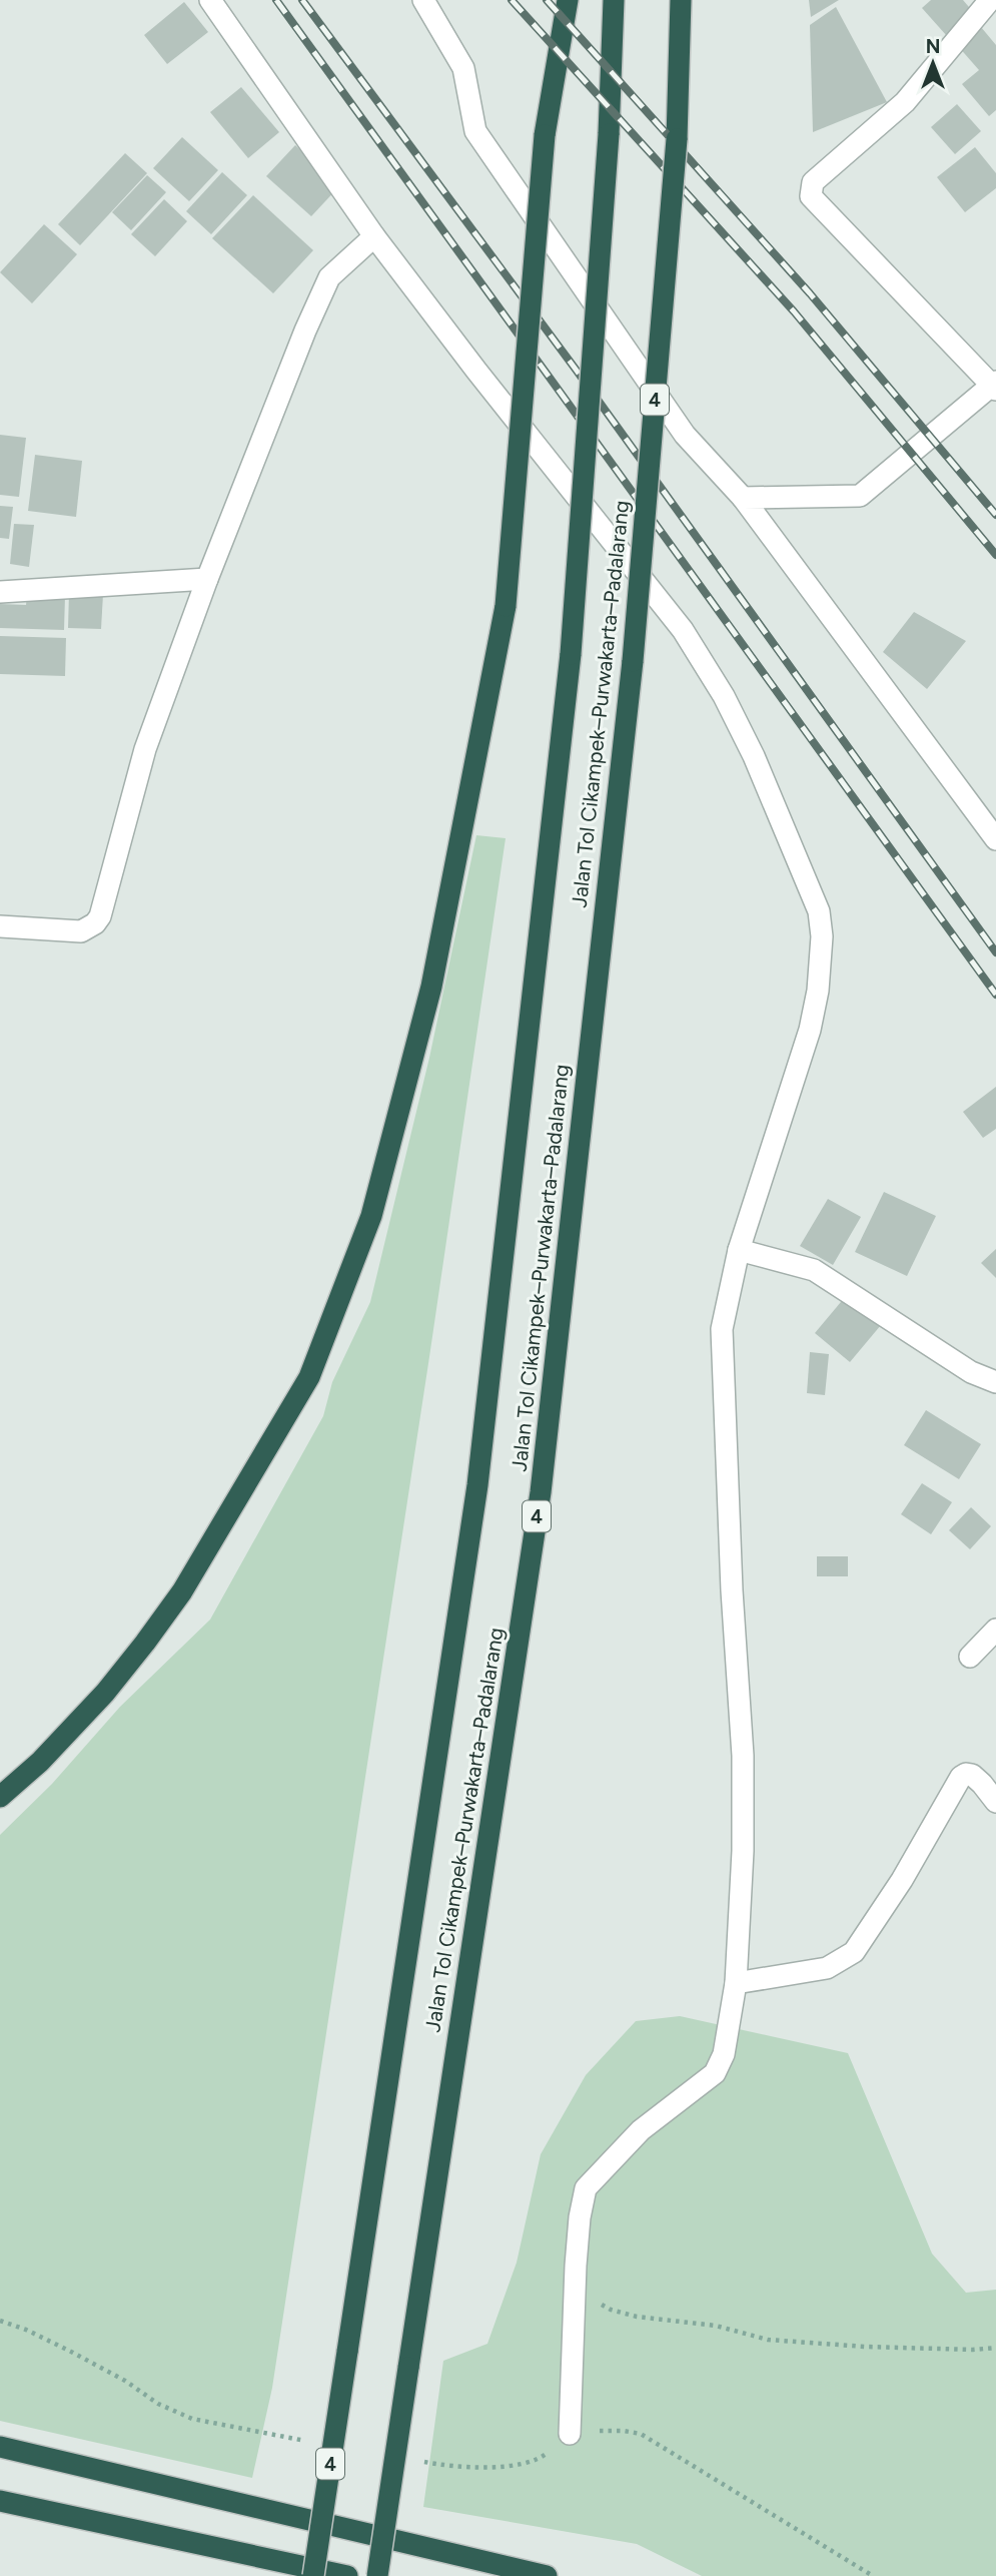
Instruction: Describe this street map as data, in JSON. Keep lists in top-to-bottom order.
{
  "streets": {
    "highway": ["4", "Jalan Tol Cikampek–Purwakarta–Padalarang"]
  },
  "north": "top"
}
